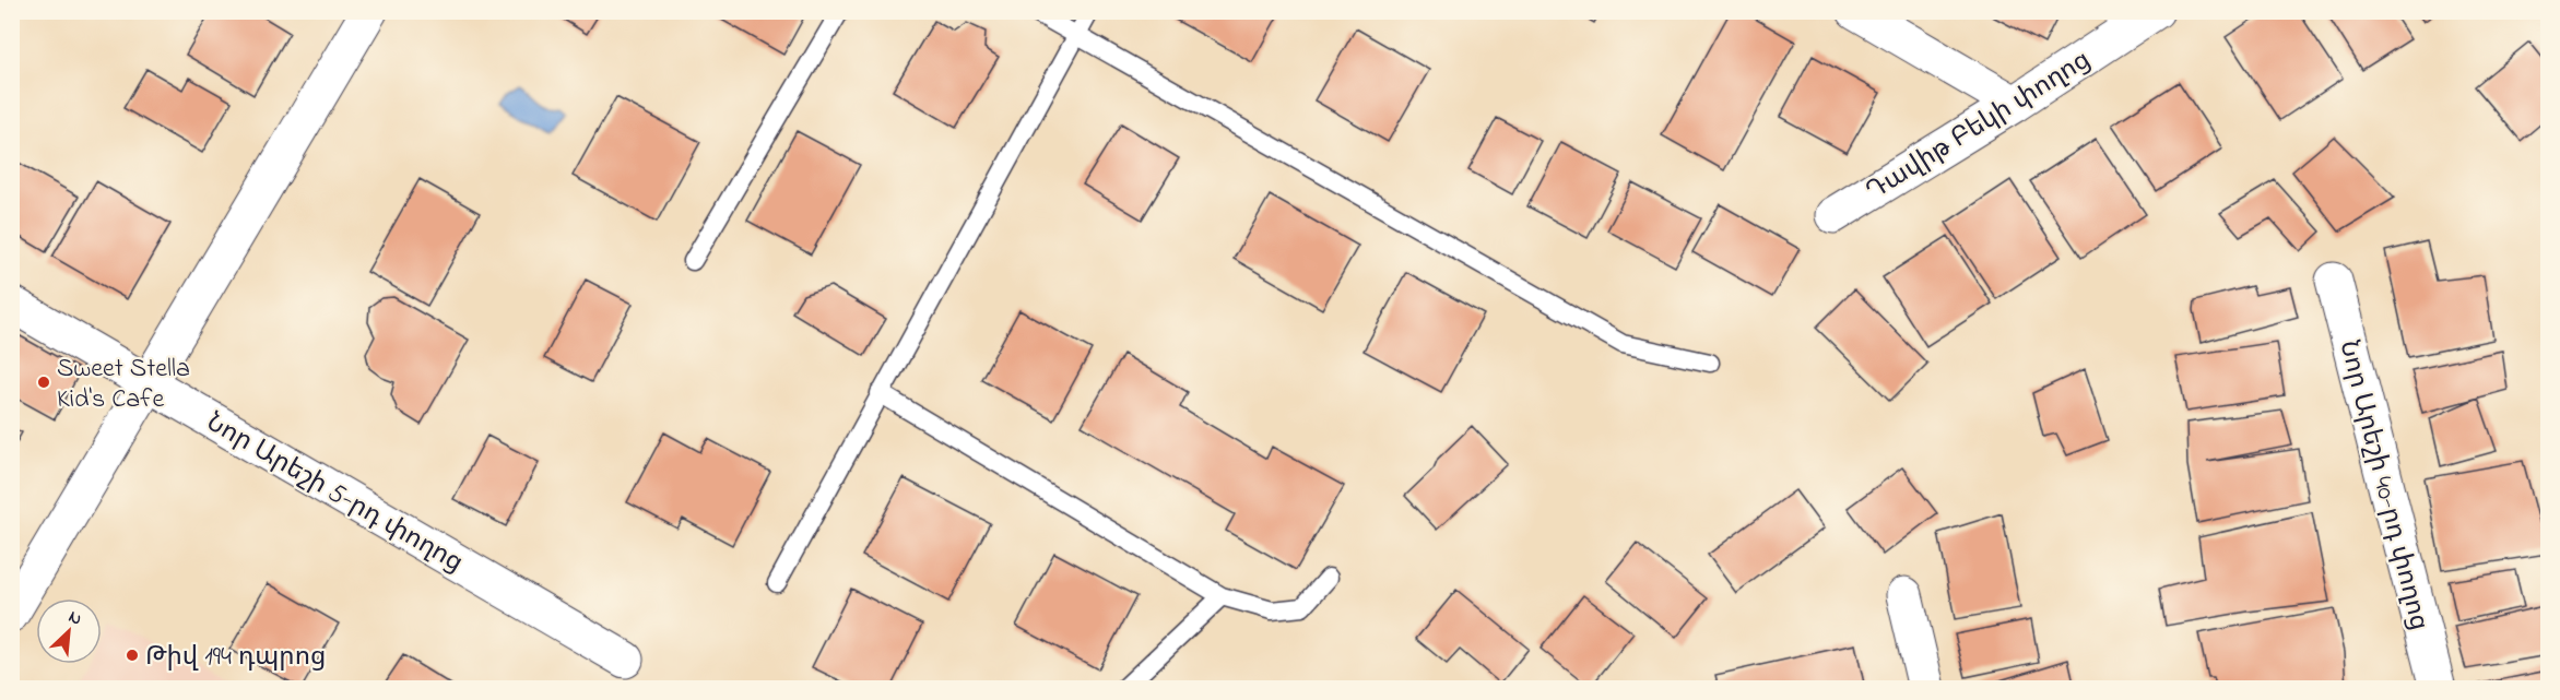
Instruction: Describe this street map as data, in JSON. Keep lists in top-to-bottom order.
{
  "streets": {
    "street": ["Դավիթ Բեկի փողոց", "Նոր Արեշի 40-րդ փողոց", "Նոր Արեշի 5-րդ փողոց"]
  },
  "places": ["Sweet Stella Kid's Cafe", "Թիվ 194 դպրոց"],
  "north": "top right"
}
